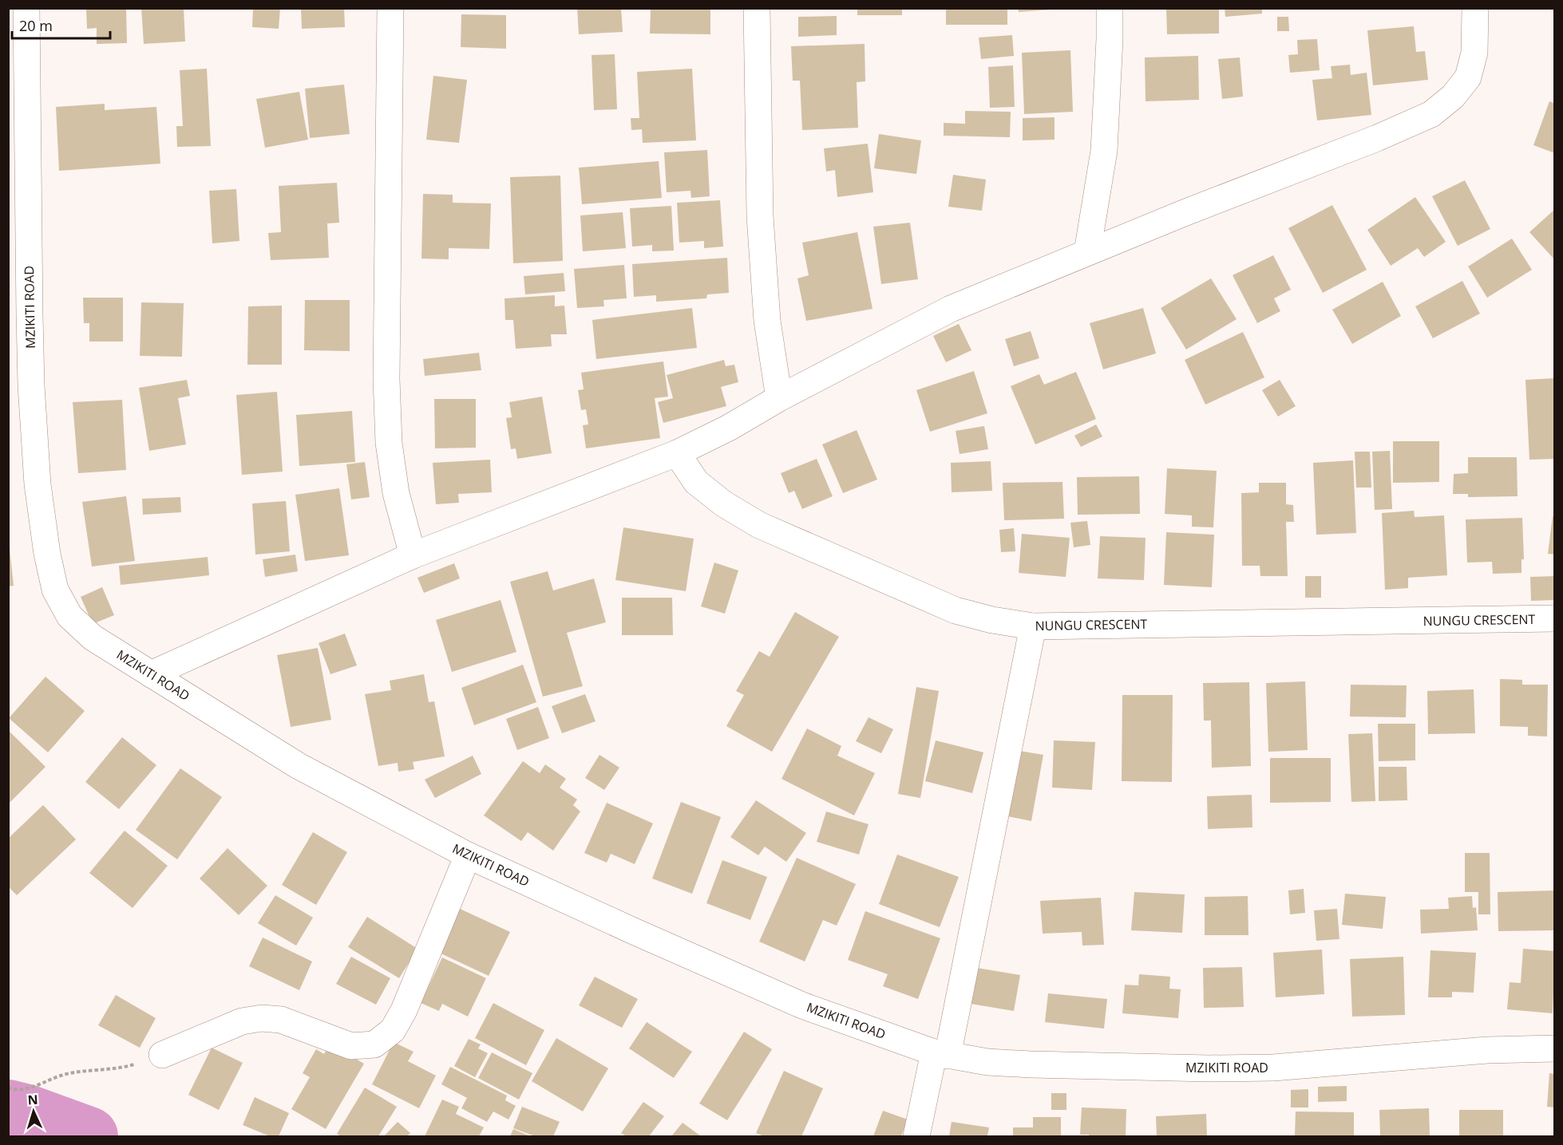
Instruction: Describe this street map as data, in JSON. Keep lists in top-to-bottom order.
{
  "streets": {
    "street": ["MZIKITI ROAD", "NUNGU CRESCENT"]
  },
  "scale_bar": "20 m",
  "north": "top"
}
